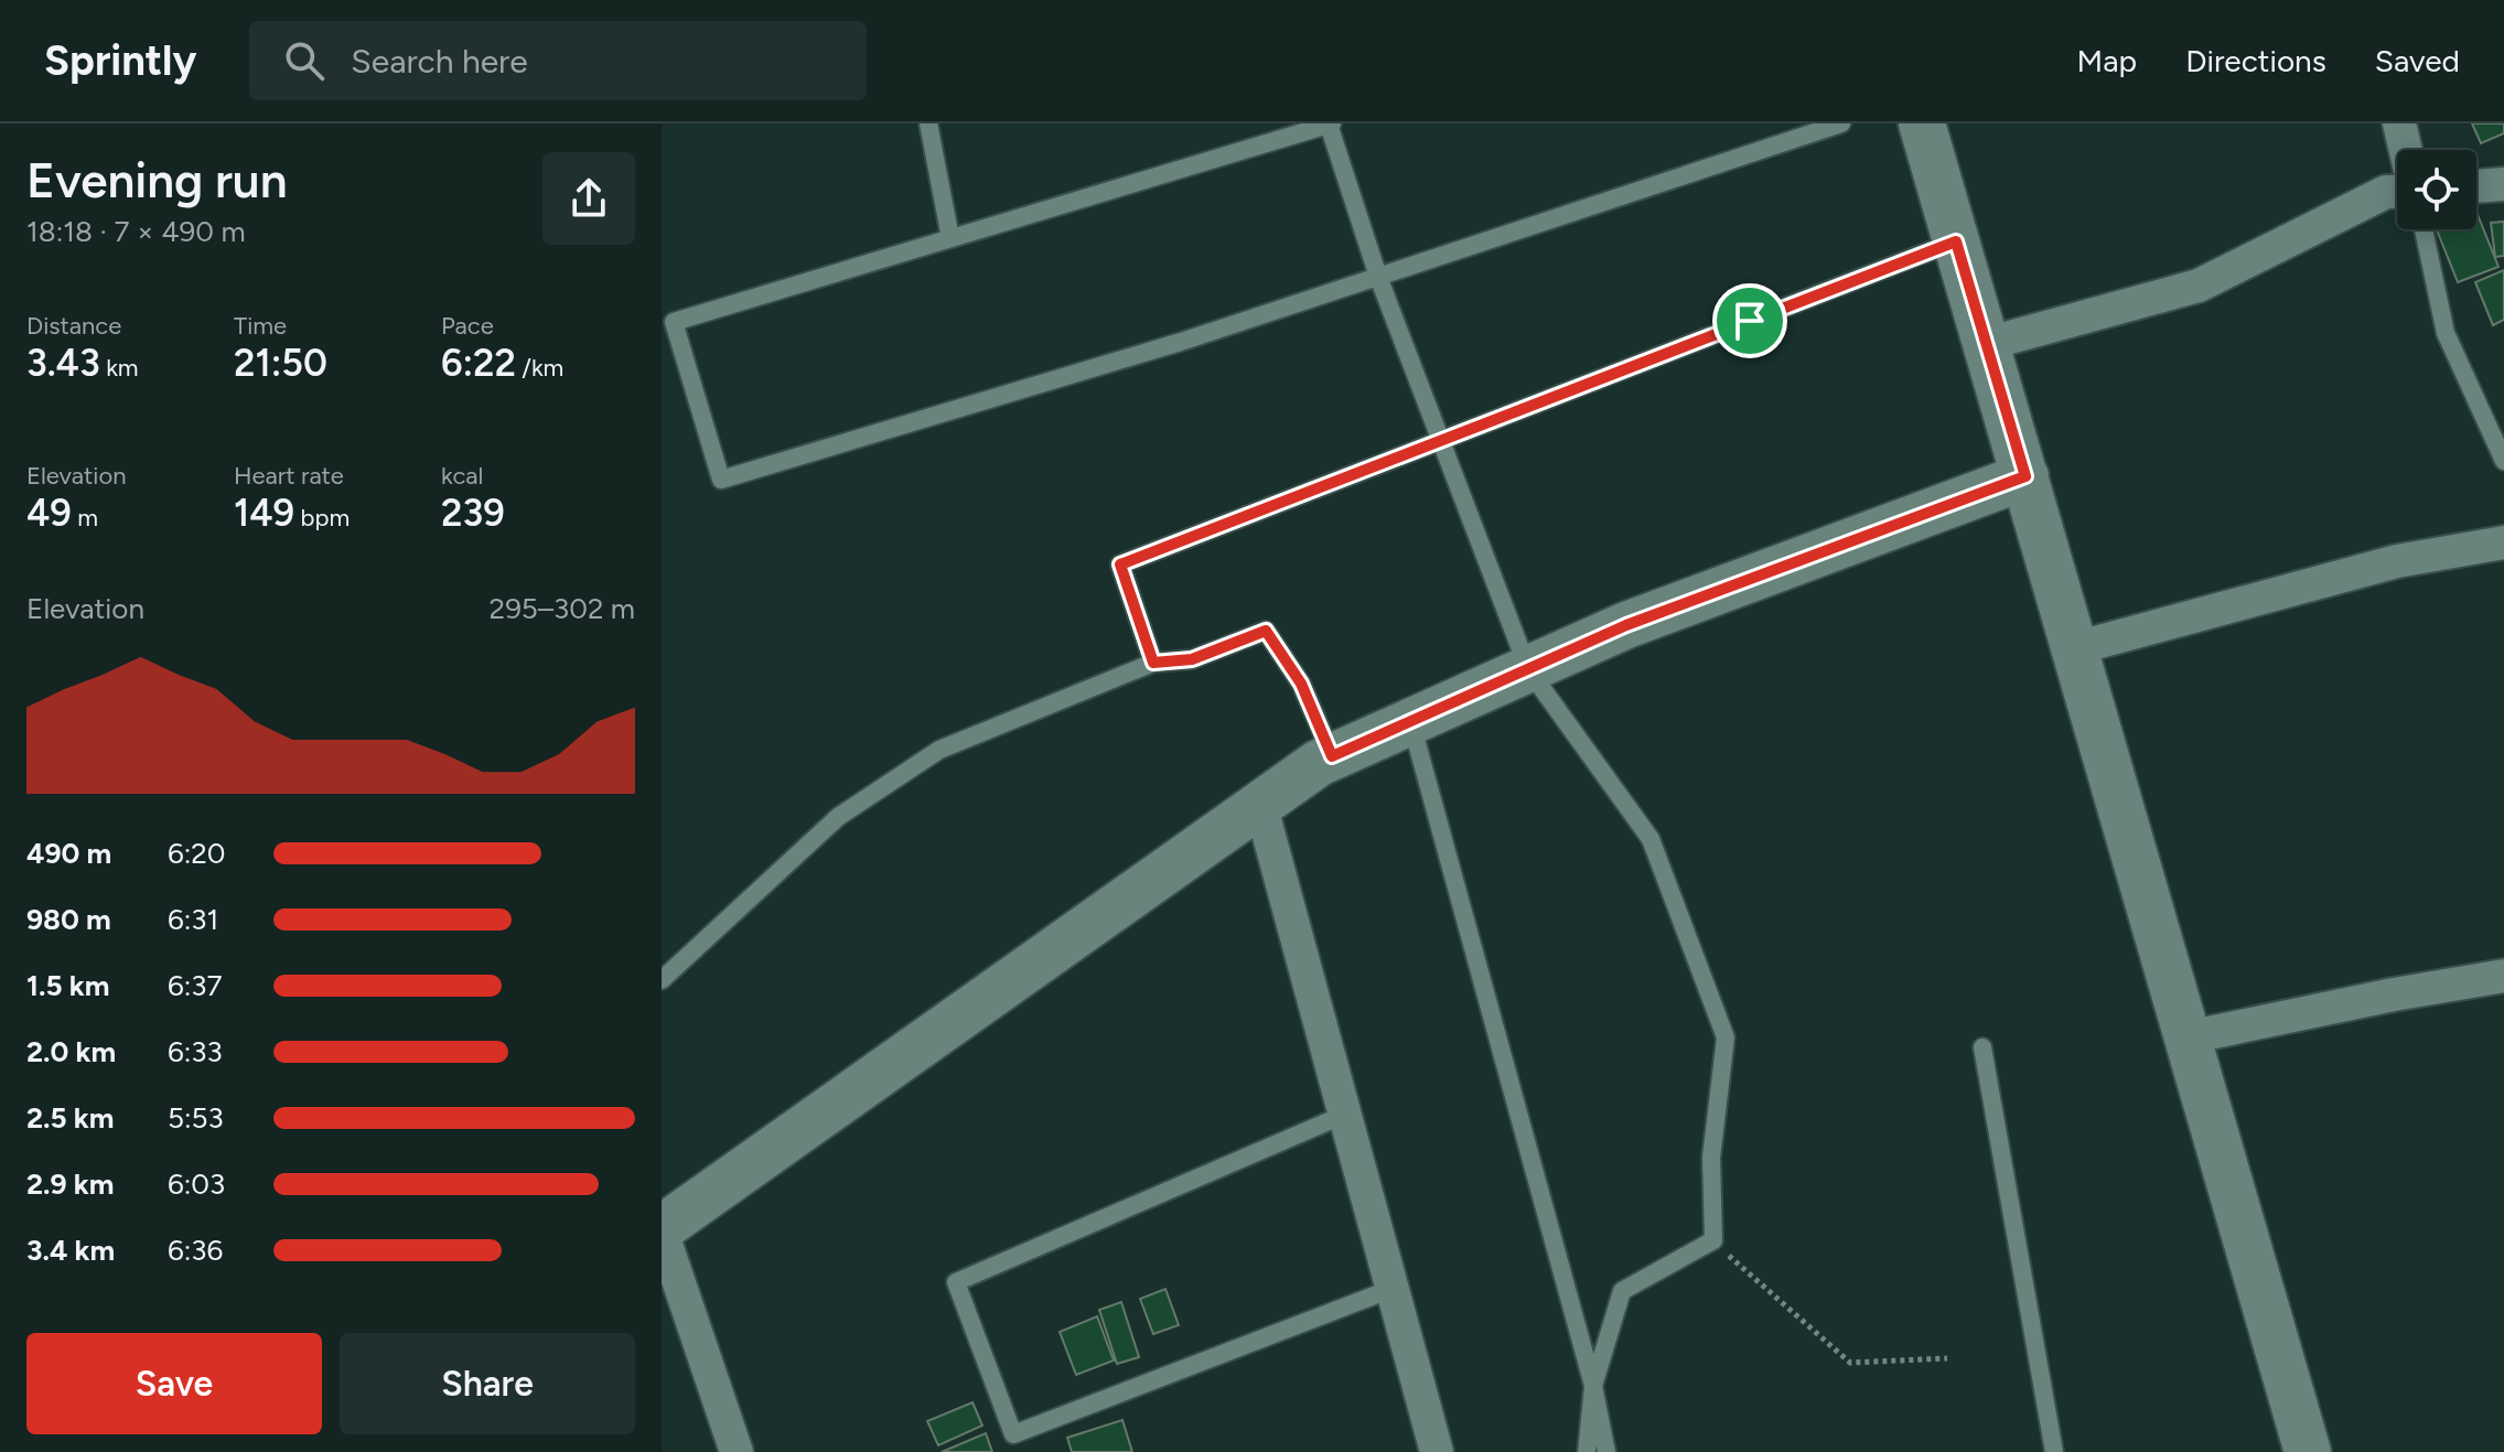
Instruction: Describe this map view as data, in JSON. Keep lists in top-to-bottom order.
{
  "page": {
    "header": "Sprintly",
    "search": "Search here",
    "nav": ["Map", "Directions", "Saved"],
    "heading": ["Evening run", "18:18 · 7 × 490 m"],
    "stats": [
      ["Distance", "3.43 km"],
      ["Time", "21:50"],
      ["Pace", "6:22 /km"],
      ["Elevation", "49 m"],
      ["Heart rate", "149 bpm"],
      ["kcal", "239"]
    ],
    "chart": ["Elevation", "295–302 m"],
    "list": [
      {
        "name": "490 m",
        "note": "6:20"
      },
      {
        "name": "980 m",
        "note": "6:31"
      },
      {
        "name": "1.5 km",
        "note": "6:37"
      },
      {
        "name": "2.0 km",
        "note": "6:33"
      },
      {
        "name": "2.5 km",
        "note": "5:53"
      },
      {
        "name": "2.9 km",
        "note": "6:03"
      },
      {
        "name": "3.4 km",
        "note": "6:36"
      }
    ],
    "buttons": ["Save", "Share"]
  }
}
